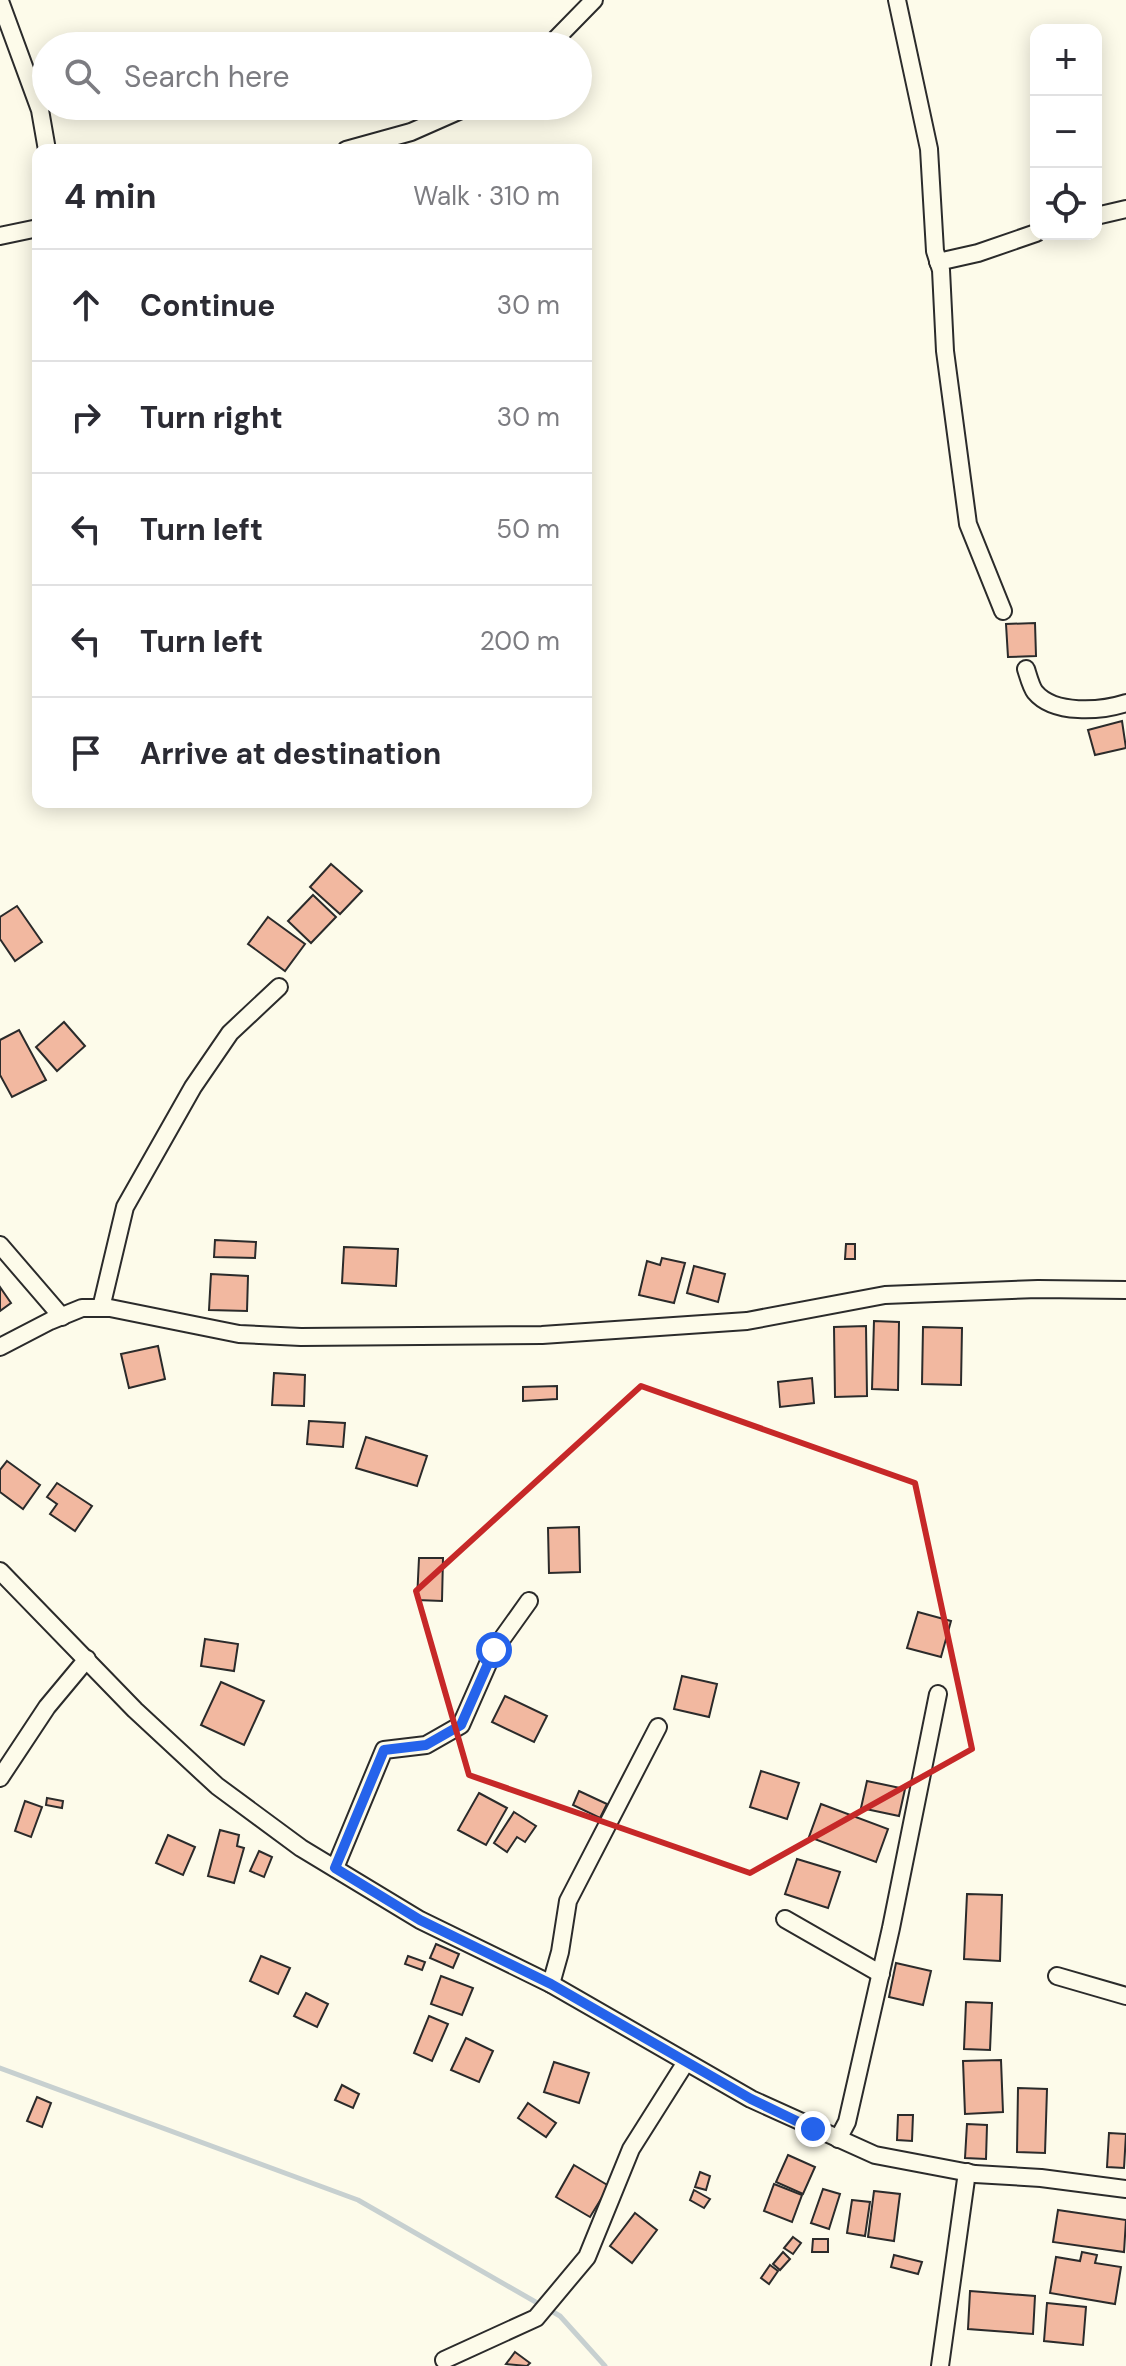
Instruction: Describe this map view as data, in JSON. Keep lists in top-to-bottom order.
{
  "page": {
    "map_buttons": ["+", "−"],
    "search": "Search here",
    "heading": ["4 min", "Walk · 310 m"],
    "list": [
      ["Continue", "30 m"],
      ["Turn right", "30 m"],
      ["Turn left", "50 m"],
      ["Turn left", "200 m"],
      "Arrive at destination"
    ]
  }
}
